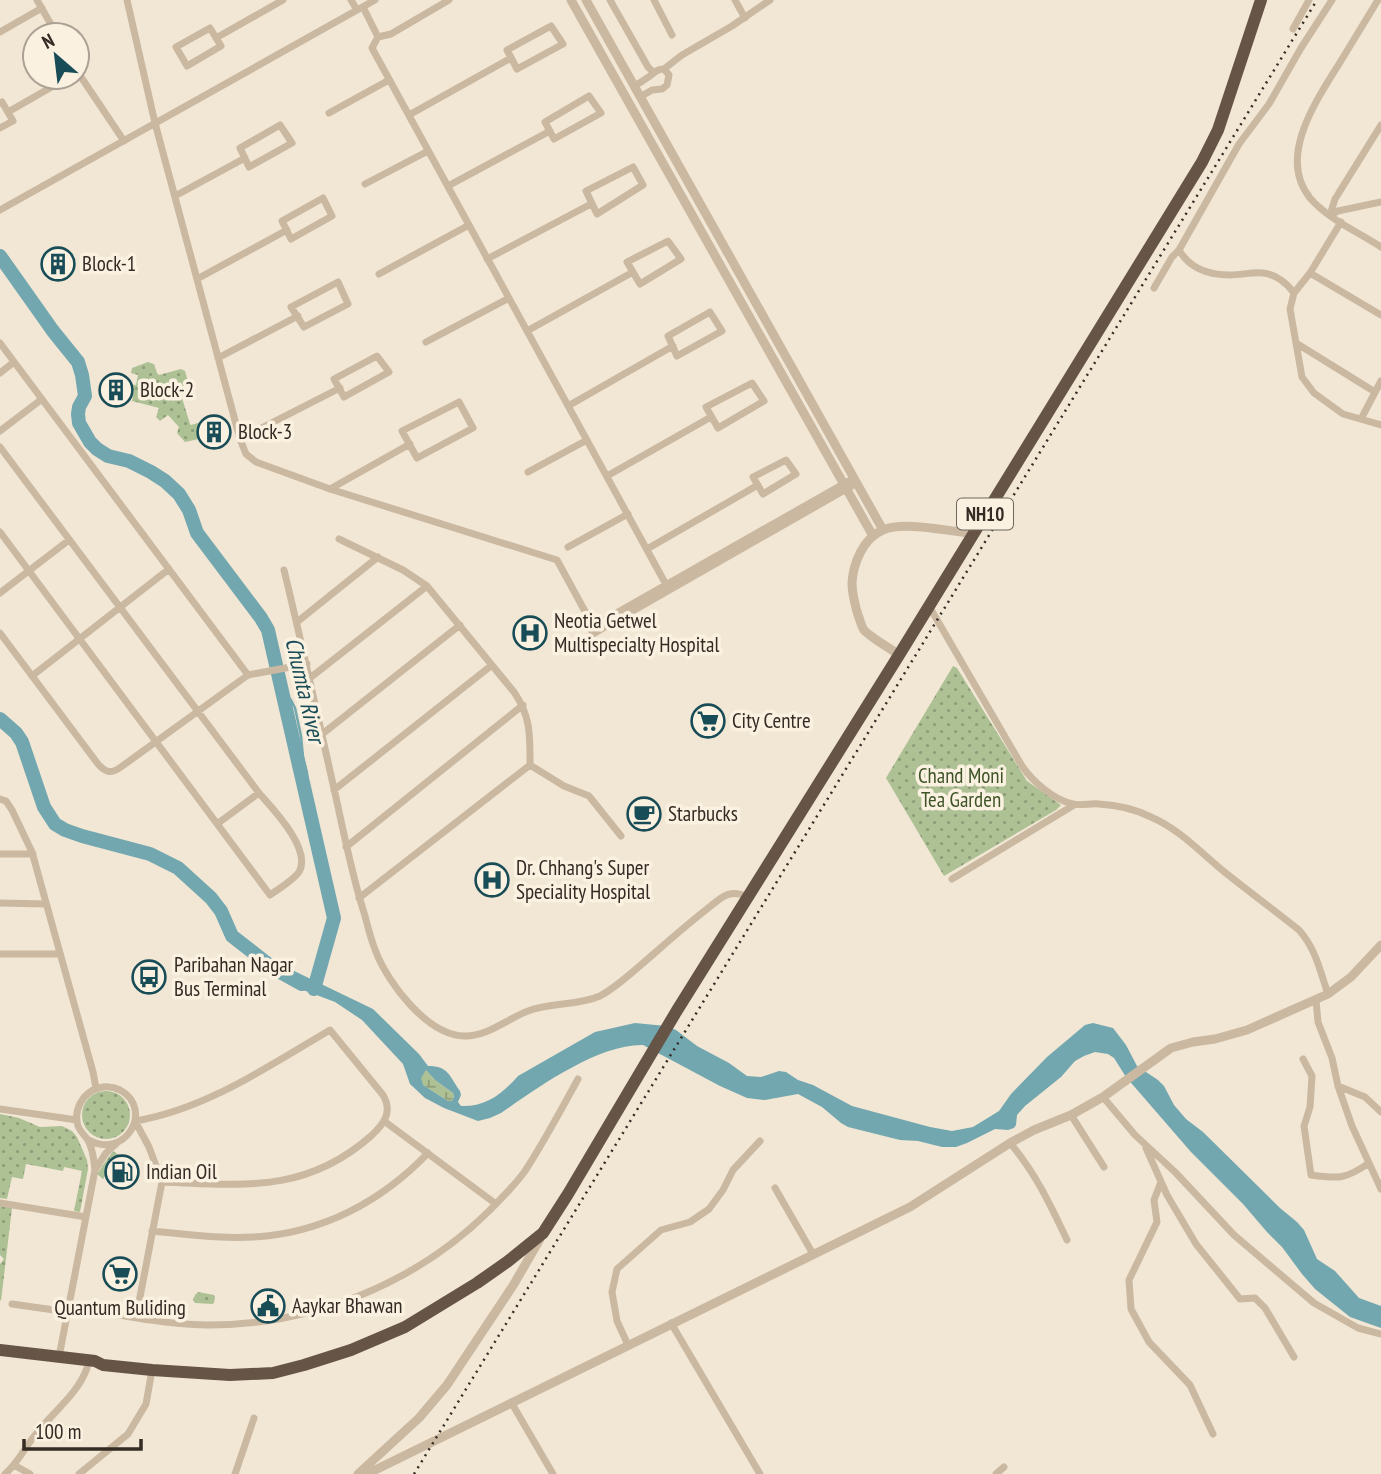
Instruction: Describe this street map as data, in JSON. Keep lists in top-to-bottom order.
{
  "streets": {
    "highway": ["NH10"]
  },
  "water": ["Chumta River"],
  "parks": ["Chand Moni Tea Garden"],
  "places": {
    "building": ["Block-1", "Block-2", "Block-3"],
    "hospital": ["Neotia Getwel Multispecialty Hospital", "Dr. Chhang's Super Speciality Hospital"],
    "supermarket": ["City Centre", "Quantum Buliding"],
    "cafe": ["Starbucks"],
    "bus stop": ["Paribahan Nagar Bus Terminal"],
    "fuel station": ["Indian Oil"],
    "public building": ["Aaykar Bhawan"]
  },
  "scale_bar": "100 m",
  "north": "top left"
}
